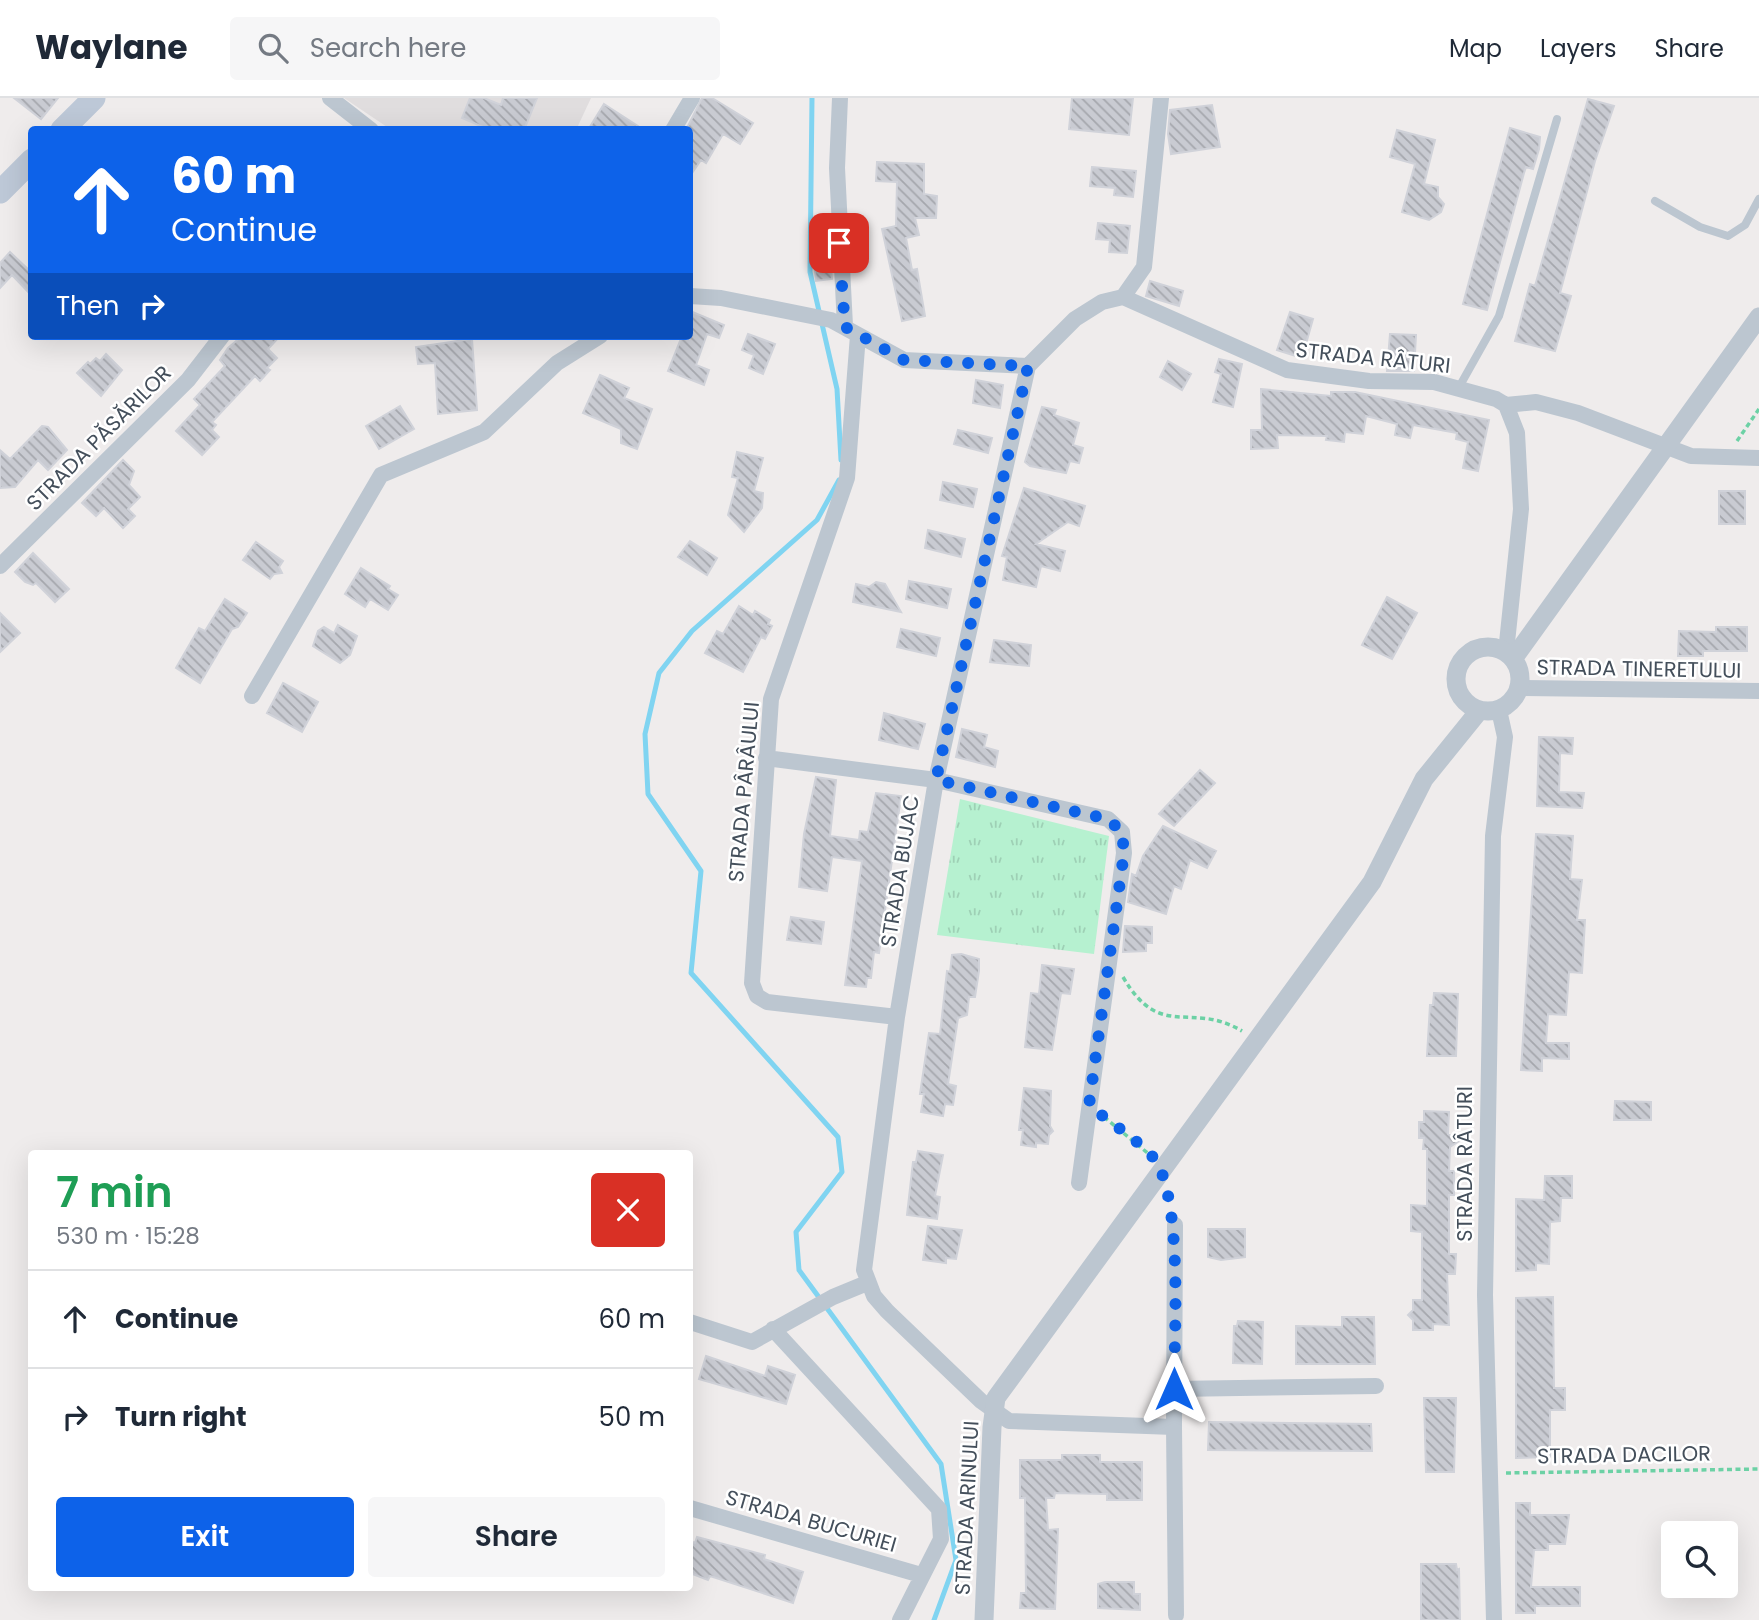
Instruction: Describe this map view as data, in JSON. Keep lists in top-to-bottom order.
{
  "streets": {
    "street": [
      "STRADA RÂTURI",
      "STRADA PĂSĂRILOR",
      "STRADA TINERETULUI",
      "STRADA PÂRÂULUI",
      "STRADA BUJAC",
      "STRADA ARINULUI",
      "STRADA BUCURIEI"
    ],
    "path": ["STRADA DACILOR"]
  },
  "crossings": [
    ["STRADA RÂTURI", "STRADA TINERETULUI"],
    ["STRADA RÂTURI", "STRADA DACILOR"],
    ["STRADA PÂRÂULUI", "STRADA BUJAC"]
  ],
  "page": {
    "header": "Waylane",
    "search": "Search here",
    "nav": ["Map", "Layers", "Share"],
    "turn": ["60 m", "Continue"],
    "then": "Then",
    "heading": ["7 min", "530 m · 15:28"],
    "list": [
      {
        "name": "Continue",
        "value": "60 m"
      },
      {
        "name": "Turn right",
        "value": "50 m"
      }
    ],
    "buttons": ["Exit", "Share"]
  }
}
